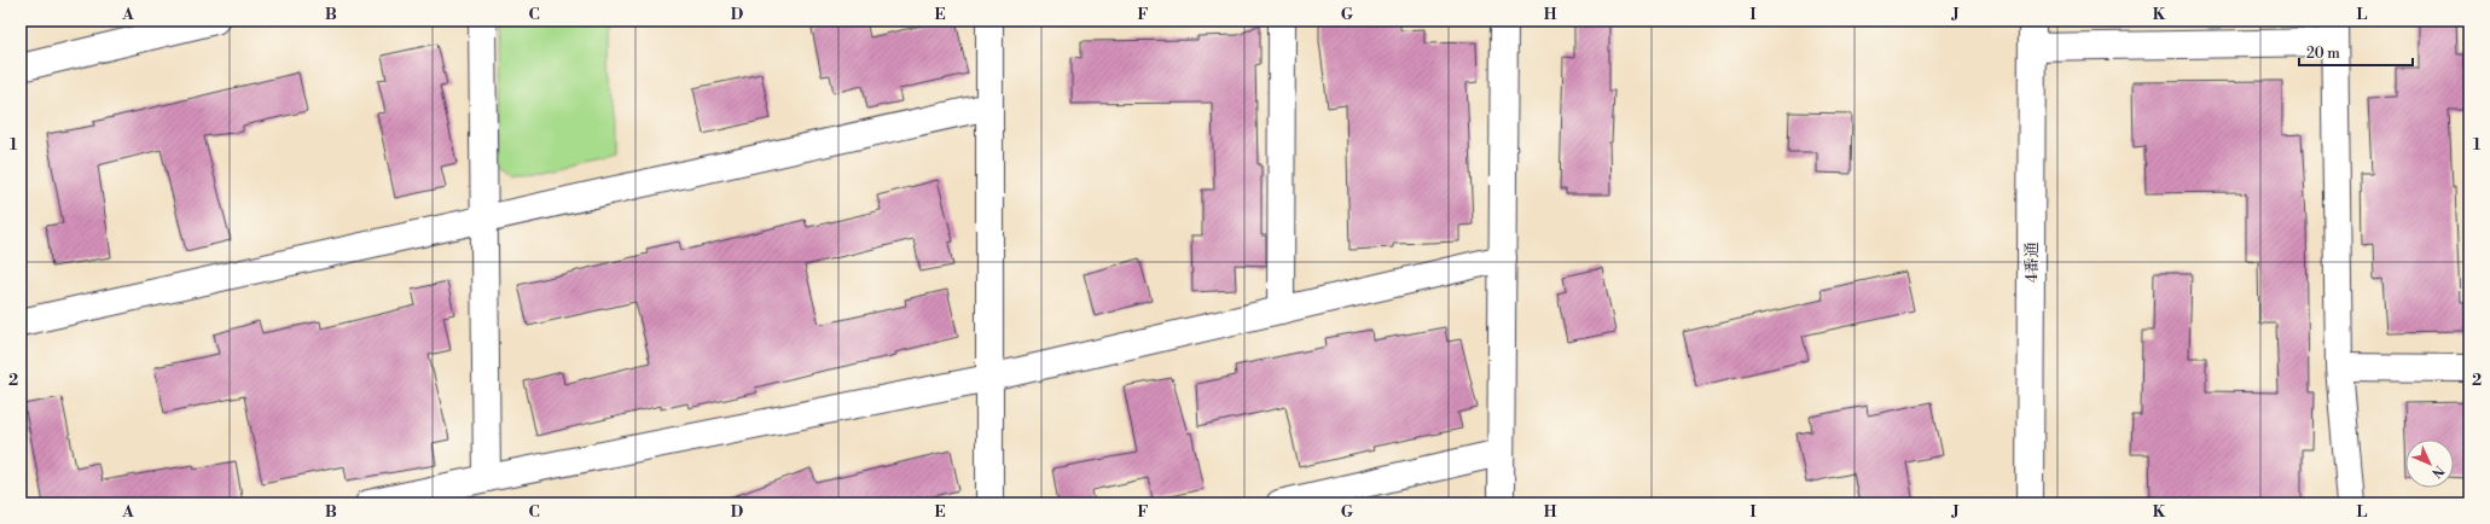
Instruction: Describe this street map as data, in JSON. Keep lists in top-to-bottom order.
{
  "streets": {
    "street": ["4番通"]
  },
  "scale_bar": "20 m",
  "north": "bottom right",
  "grid": {
    "columns": [
      "A",
      "B",
      "C",
      "D",
      "E",
      "F",
      "G",
      "H",
      "I",
      "J",
      "K",
      "L"
    ],
    "rows": ["1", "2"]
  }
}
